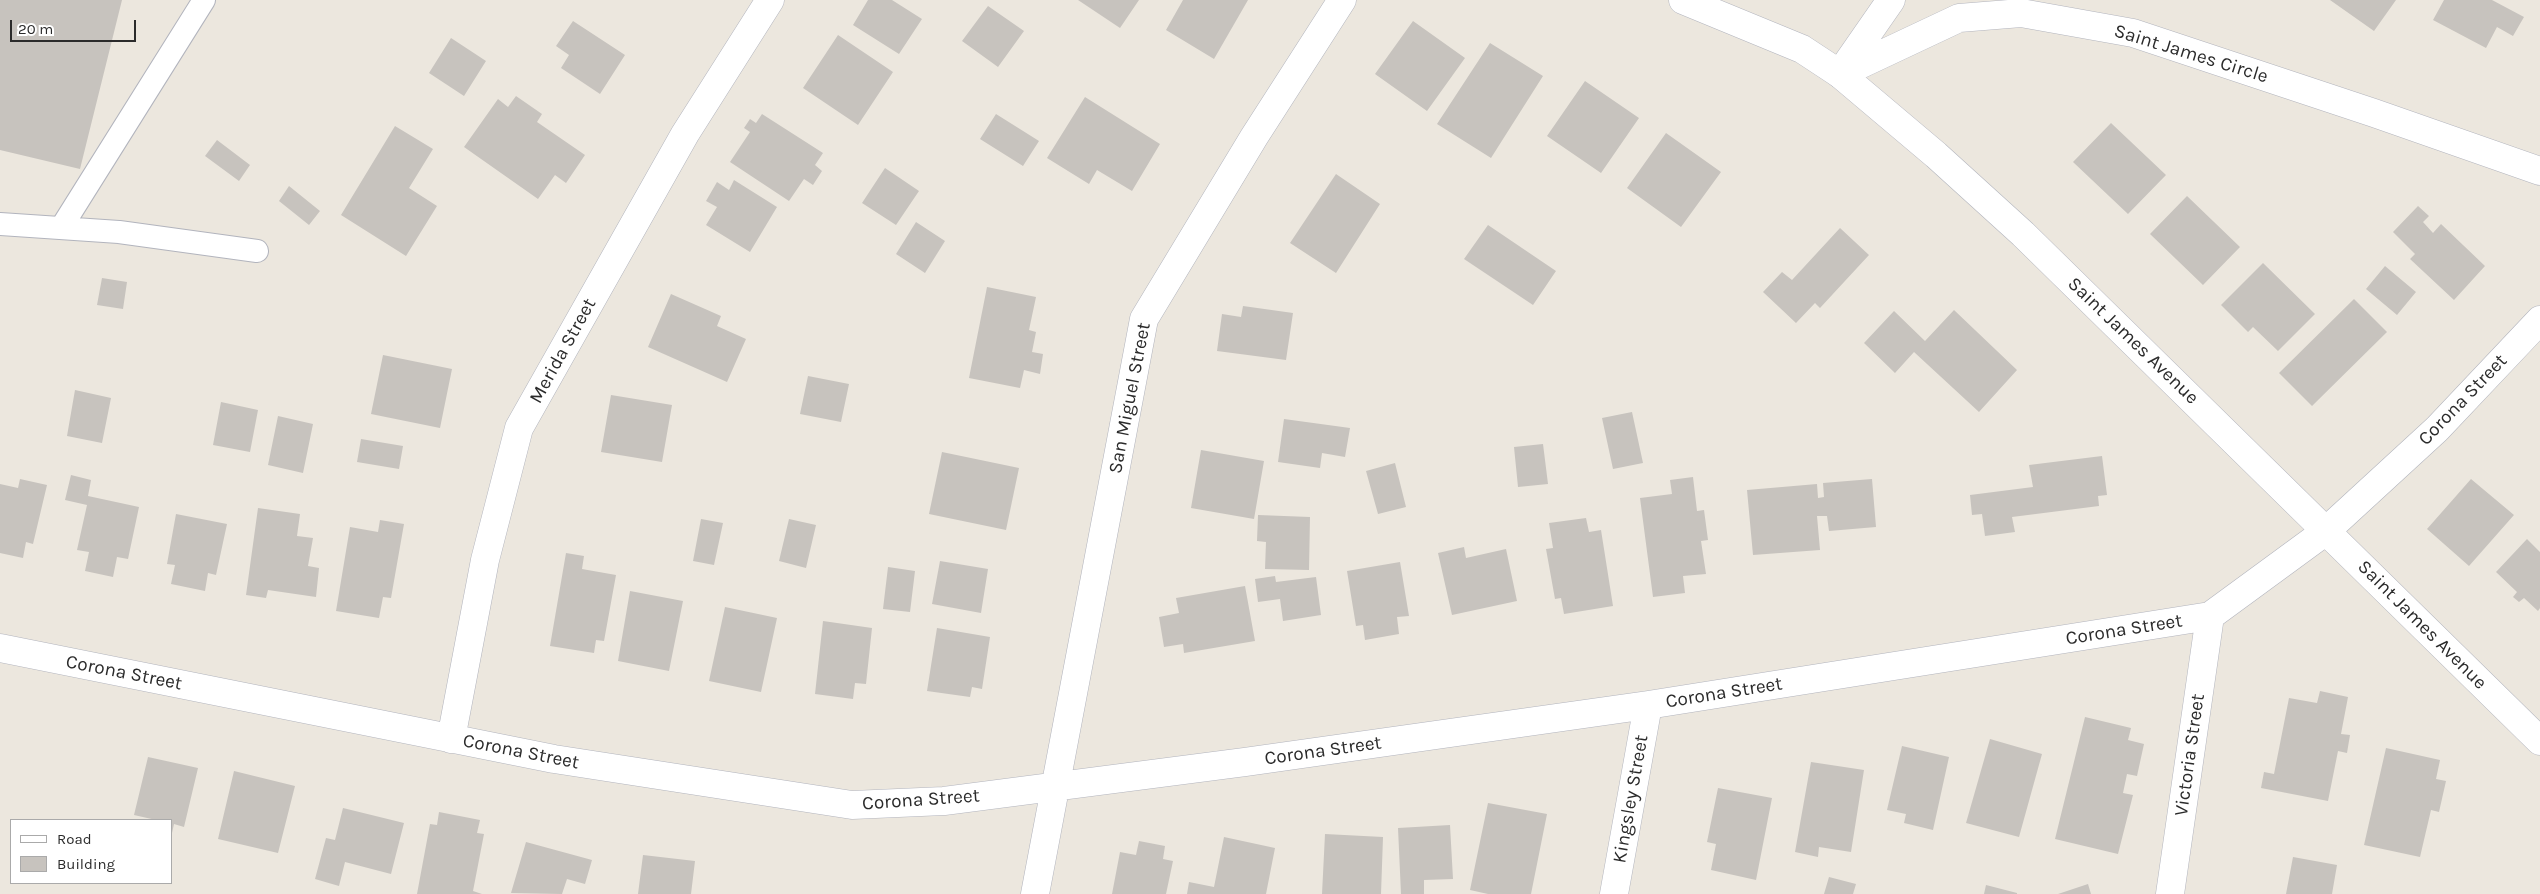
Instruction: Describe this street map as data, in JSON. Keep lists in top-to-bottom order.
{
  "streets": {
    "street": [
      "Saint James Circle",
      "Saint James Avenue",
      "Merida Street",
      "San Miguel Street",
      "Corona Street",
      "Victoria Street",
      "Kingsley Street"
    ]
  },
  "crossings": [
    ["Saint James Circle", "Saint James Avenue"],
    ["Saint James Avenue", "Corona Street"],
    ["Merida Street", "Corona Street"],
    ["San Miguel Street", "Corona Street"],
    ["Corona Street", "Victoria Street"],
    ["Corona Street", "Kingsley Street"]
  ],
  "legend": ["Road", "Building"],
  "scale_bar": "20 m"
}
